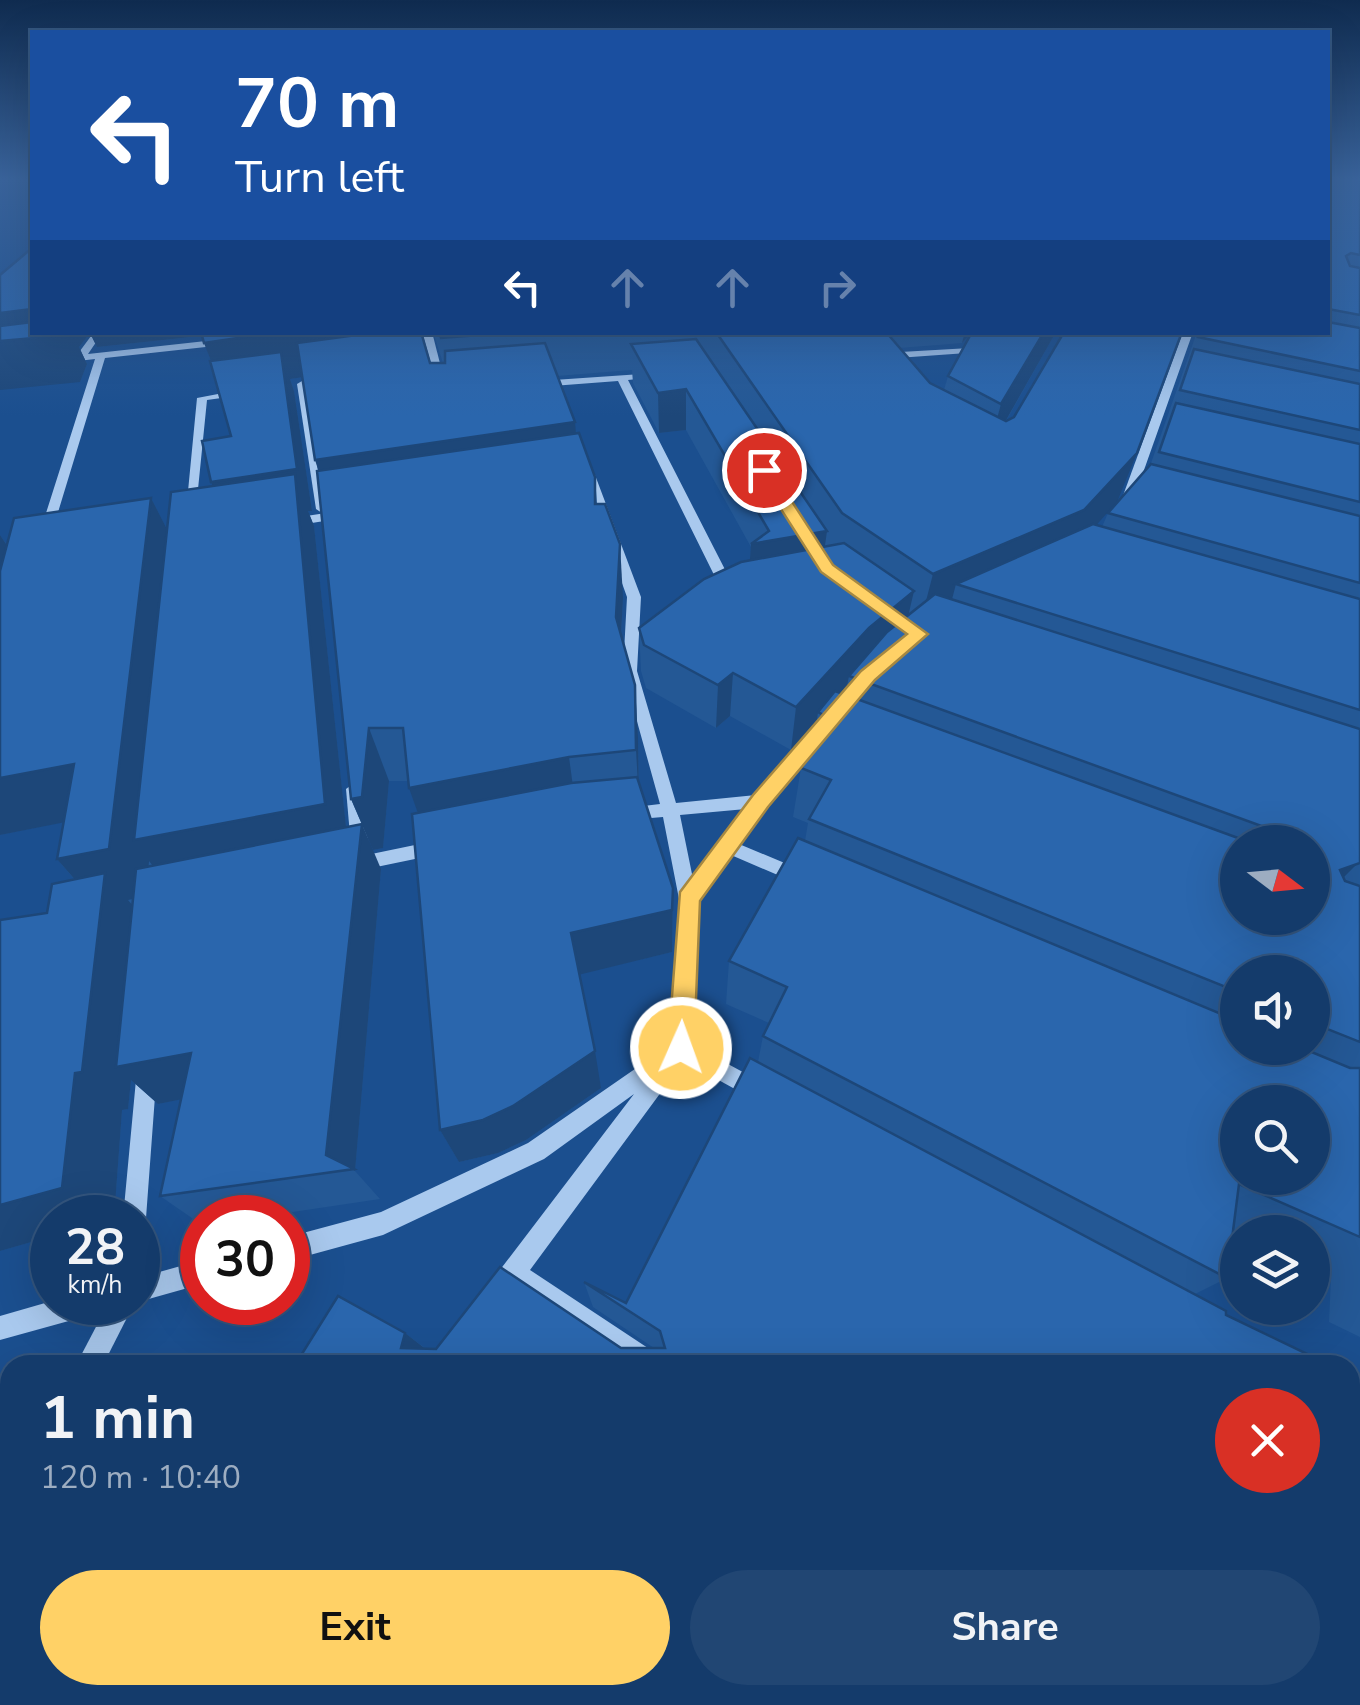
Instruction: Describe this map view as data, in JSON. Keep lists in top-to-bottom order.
{
  "north": "right",
  "page": {
    "turn": ["70 m", "Turn left"],
    "speed": "28 km/h",
    "limit": "30",
    "heading": ["1 min", "120 m · 10:40"],
    "buttons": ["Exit", "Share"]
  }
}
